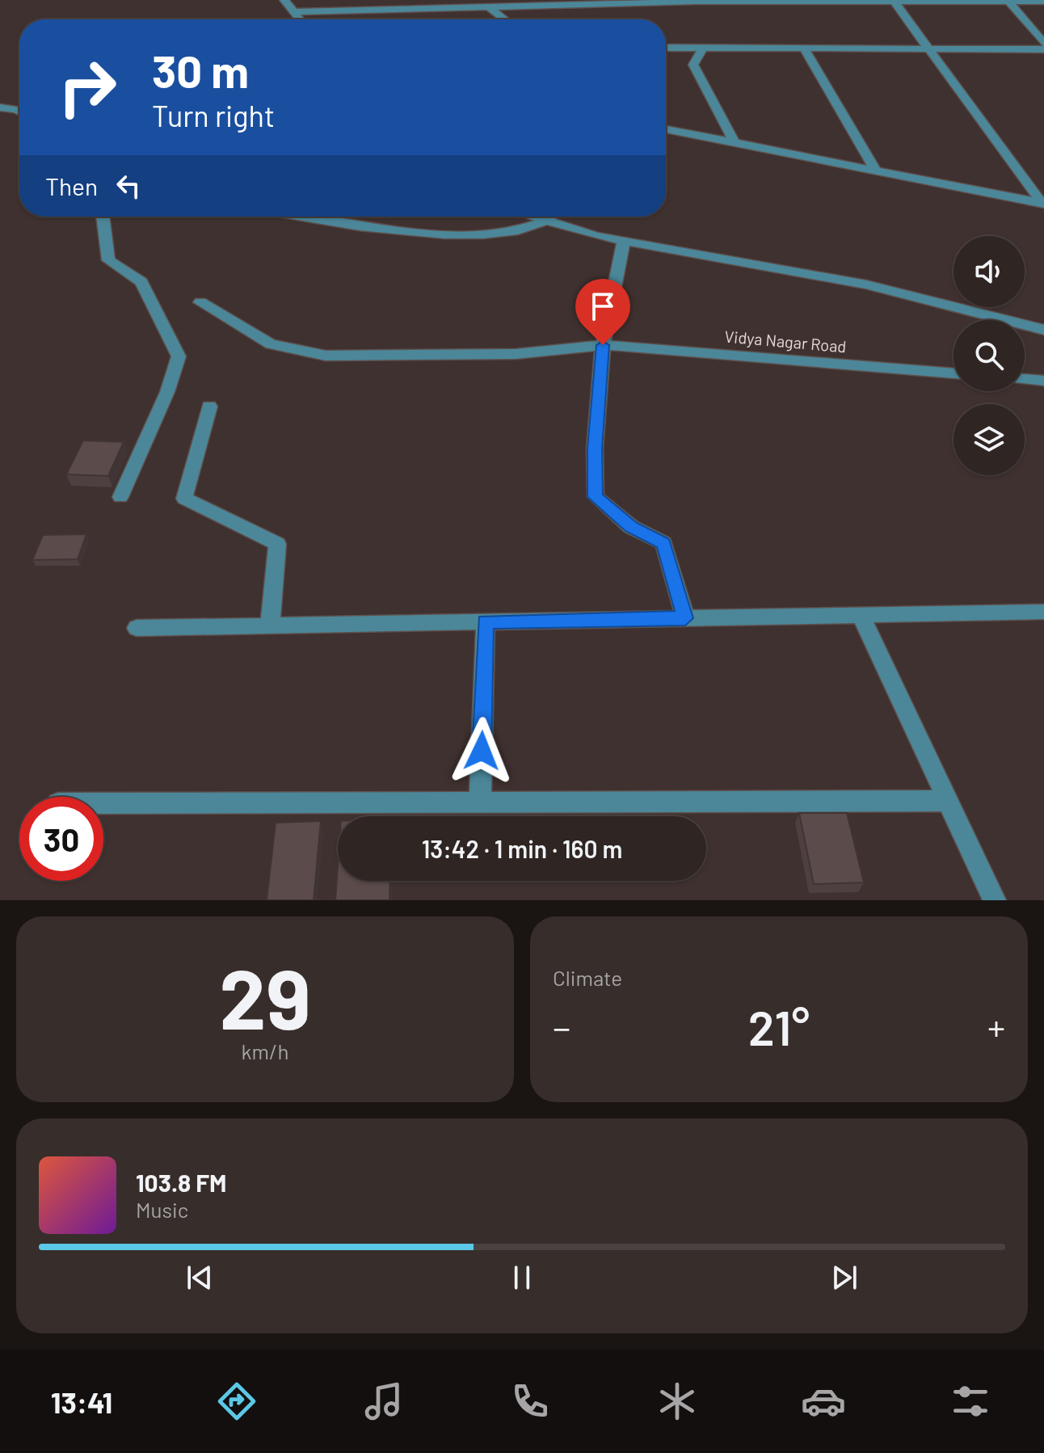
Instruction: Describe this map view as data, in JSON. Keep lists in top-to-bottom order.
{
  "streets": {
    "street": ["Vidya Nagar Road"]
  },
  "page": {
    "turn": ["30 m", "Turn right"],
    "then": "Then",
    "limit": "30",
    "trip": "13:42 · 1 min · 160 m",
    "tile": [
      ["29", "km/h"],
      "Climate"
    ],
    "heat": ["−", "21°", "+"],
    "song": ["103.8 FM", "Music"],
    "tabs": "13:41"
  }
}
